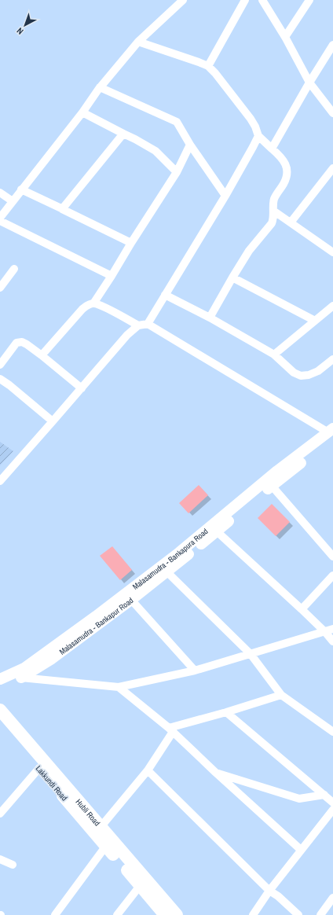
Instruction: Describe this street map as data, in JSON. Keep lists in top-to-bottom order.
{
  "streets": {
    "main road": [
      "Malasamudra - Bankapura Road",
      "Malasamudra - Bankapur Road",
      "Lakkundi Road",
      "Hubli Road"
    ]
  },
  "crossings": [
    ["Malasamudra - Bankapura Road", "Malasamudra - Bankapur Road"]
  ],
  "north": "bottom left"
}
